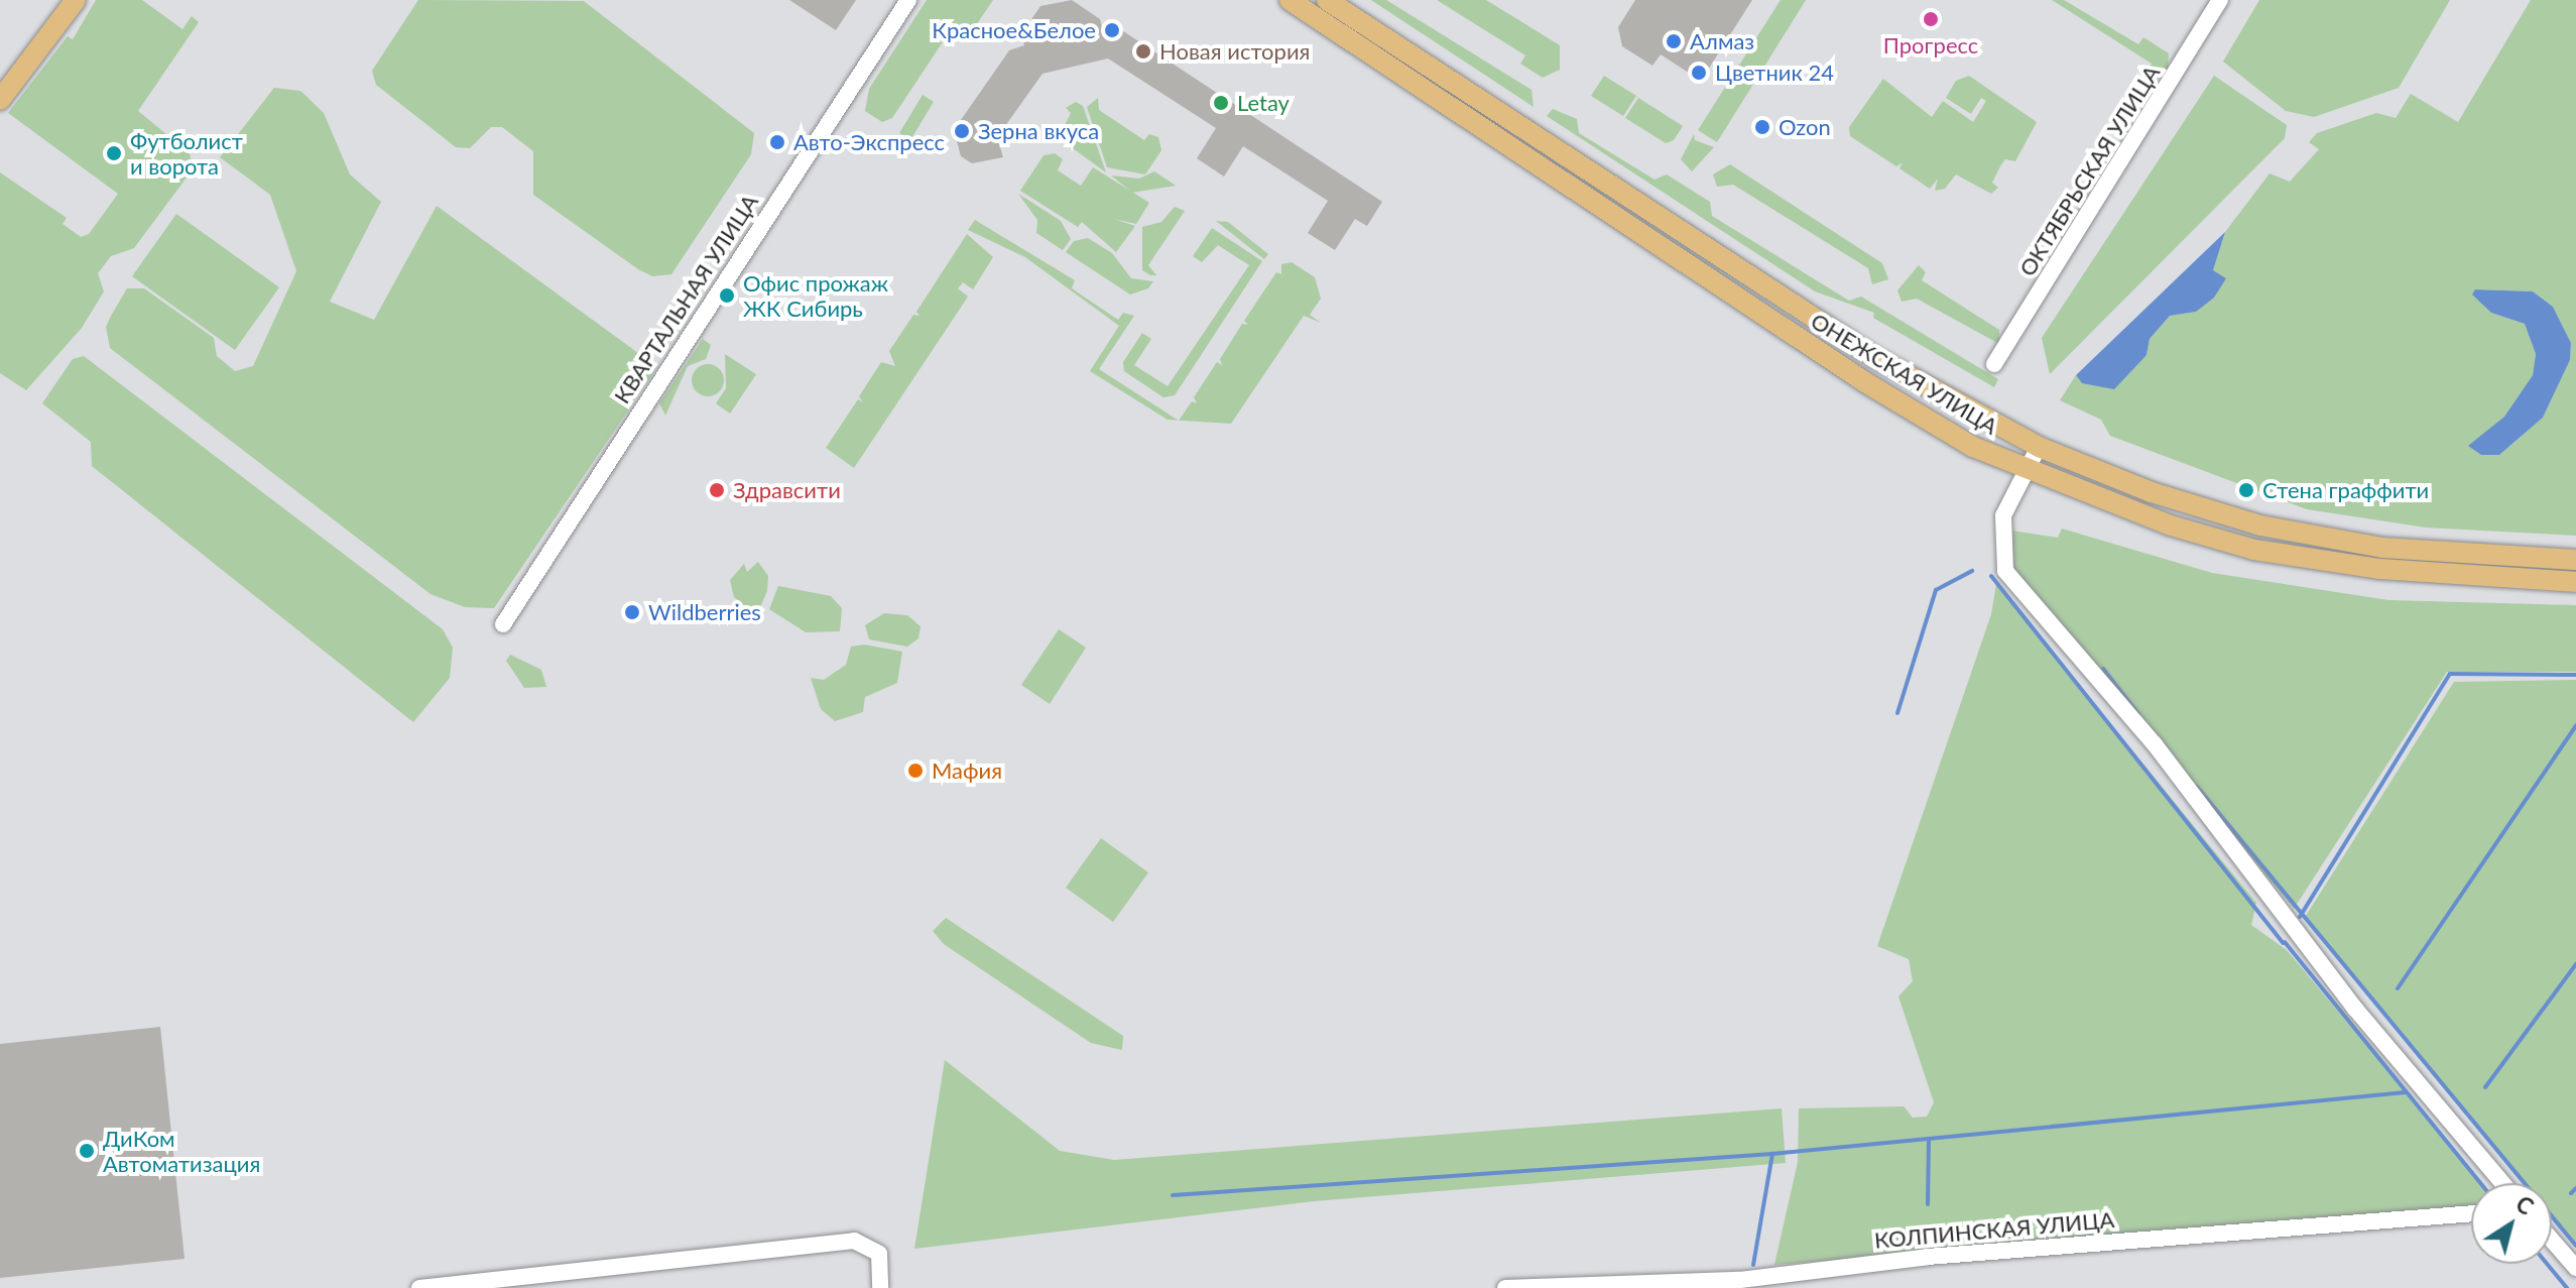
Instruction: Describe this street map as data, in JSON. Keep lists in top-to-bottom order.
{
  "streets": {
    "main road": ["ОНЕЖСКАЯ УЛИЦА"],
    "street": ["ОКТЯБРЬСКАЯ УЛИЦА", "КВАРТАЛЬНАЯ УЛИЦА", "КОЛПИНСКАЯ УЛИЦА"]
  },
  "places": [
    "Прогресс",
    "Красное&Белое",
    "Алмаз",
    "Новая история",
    "Цветник 24",
    "Letay",
    "Ozon",
    "Зерна вкуса",
    "Авто-Экспресс",
    "Футболист и ворота",
    "Офис прожаж ЖК Сибирь",
    "Здравсити",
    "Стена граффити",
    "Wildberries",
    "Мафия",
    "ДиКом Автоматизация"
  ],
  "north": "top right"
}
